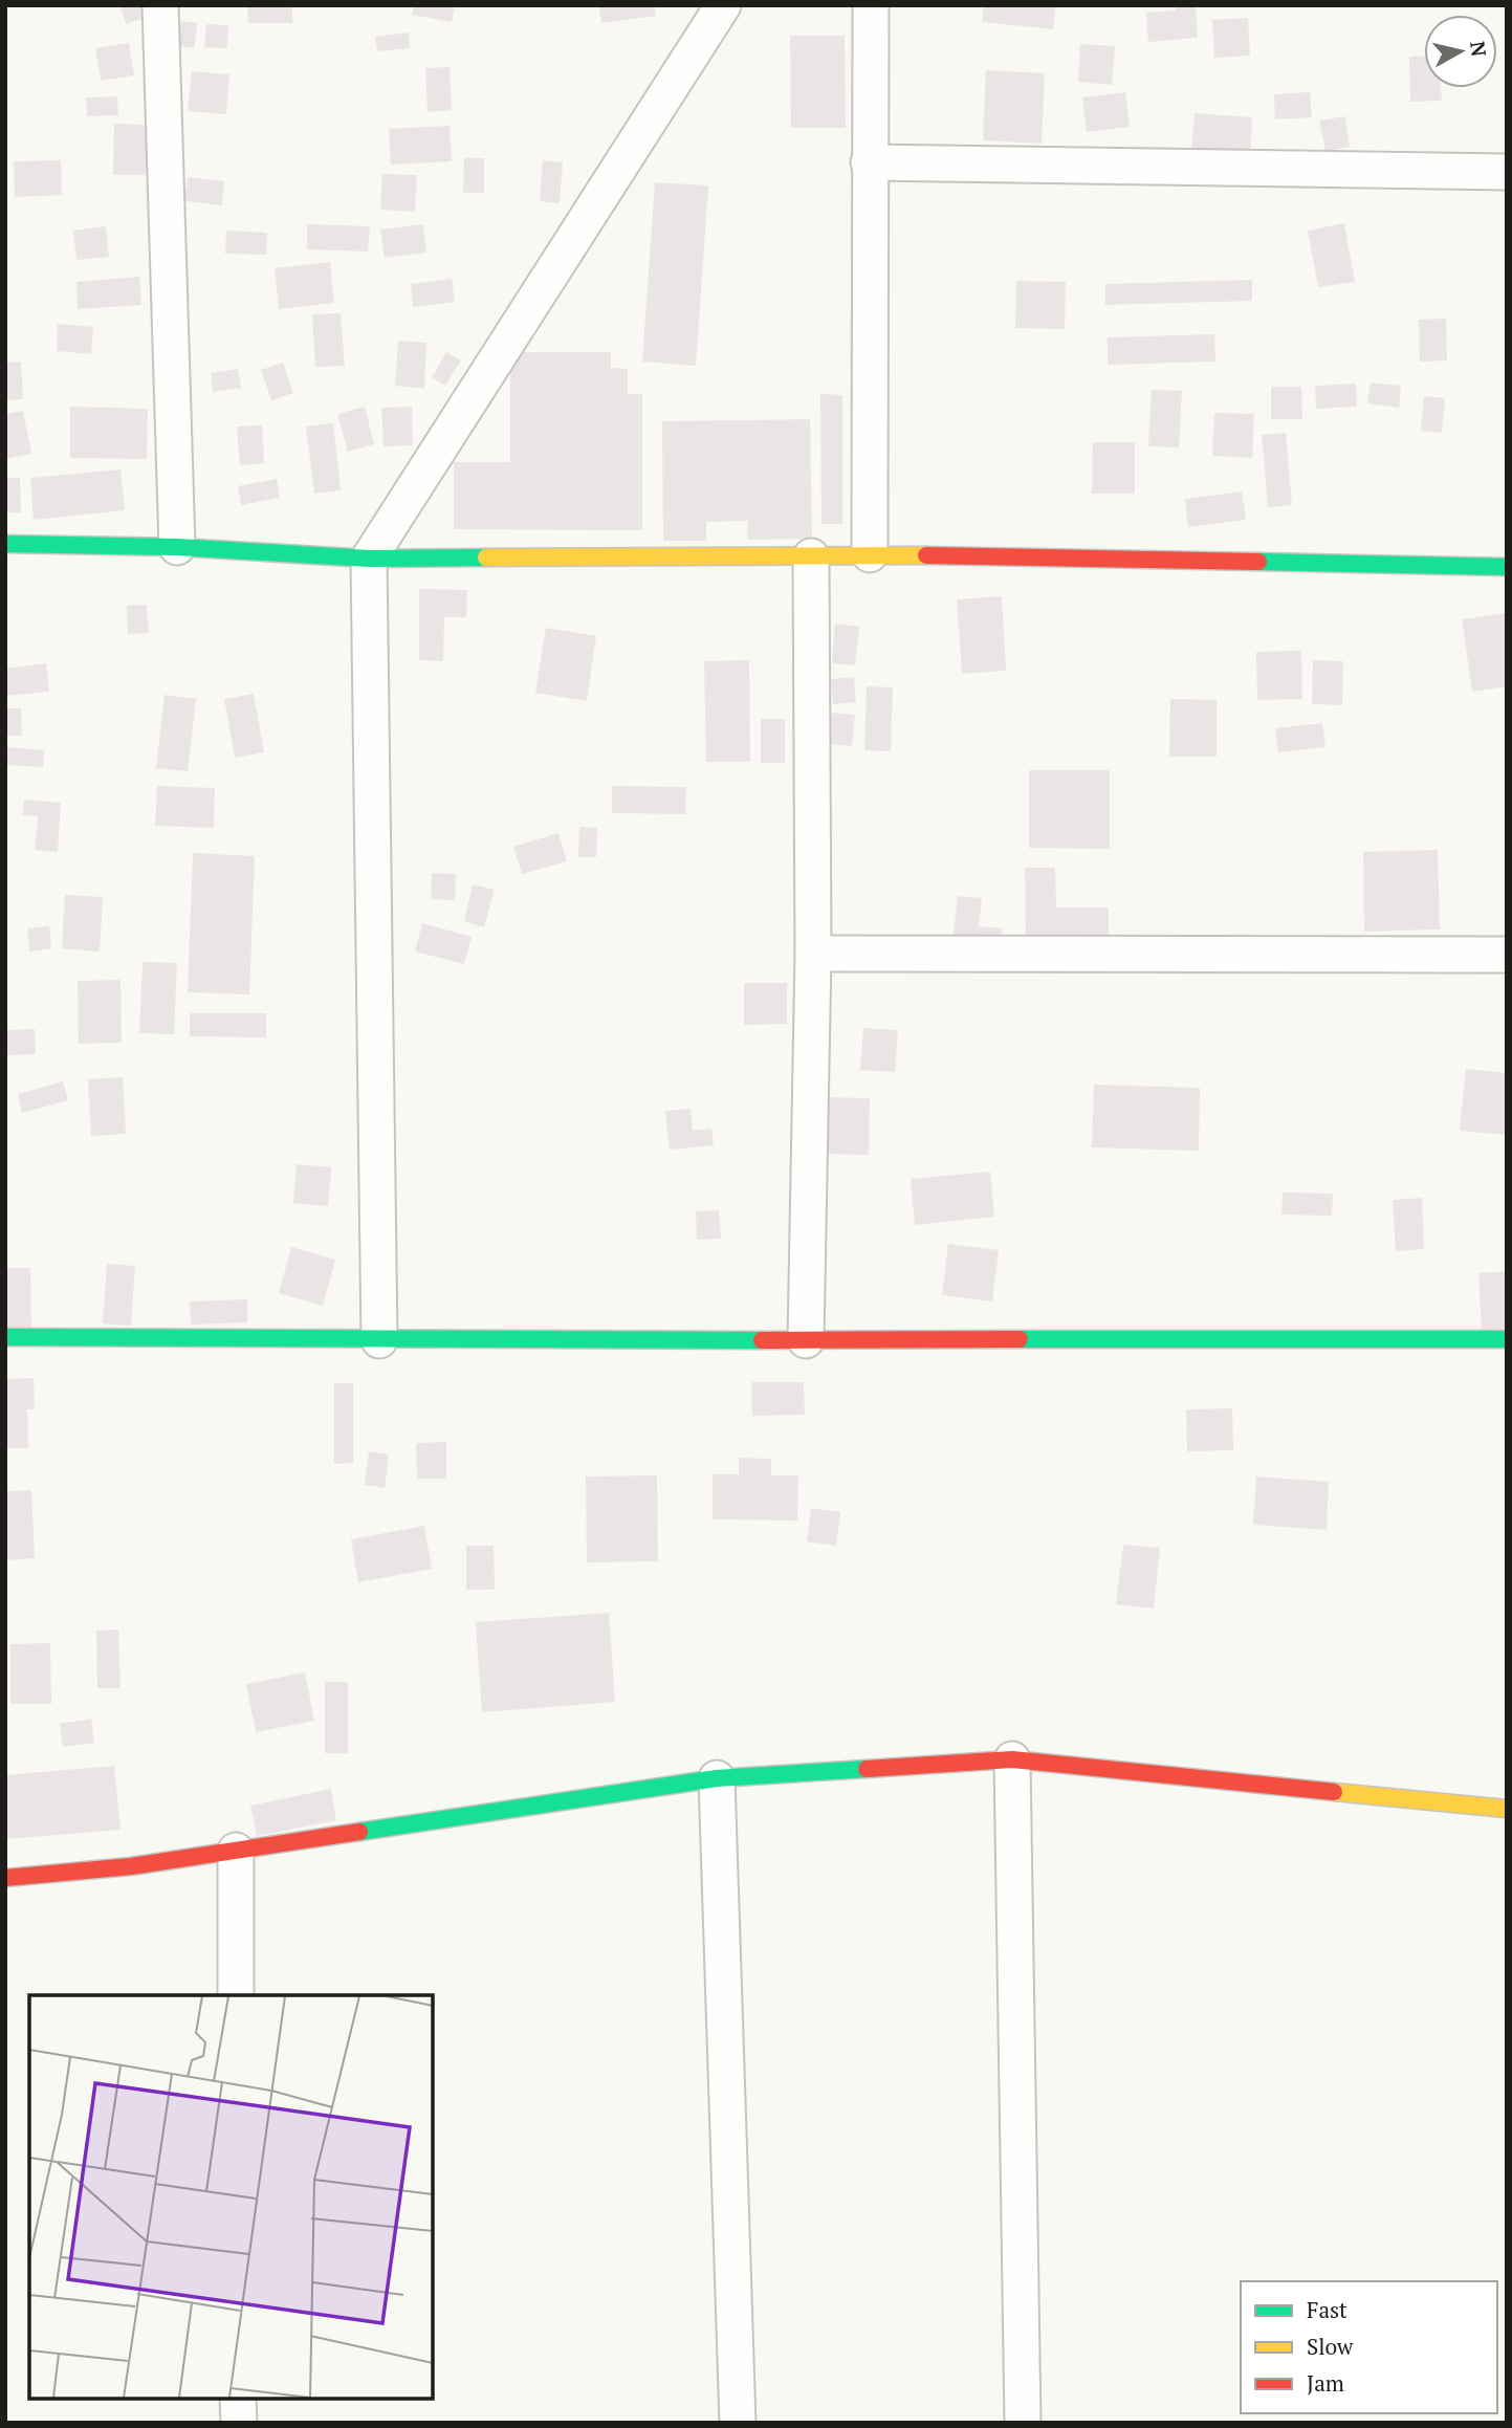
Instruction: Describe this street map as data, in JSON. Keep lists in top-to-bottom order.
{
  "legend": ["Fast", "Slow", "Jam"],
  "north": "right"
}
